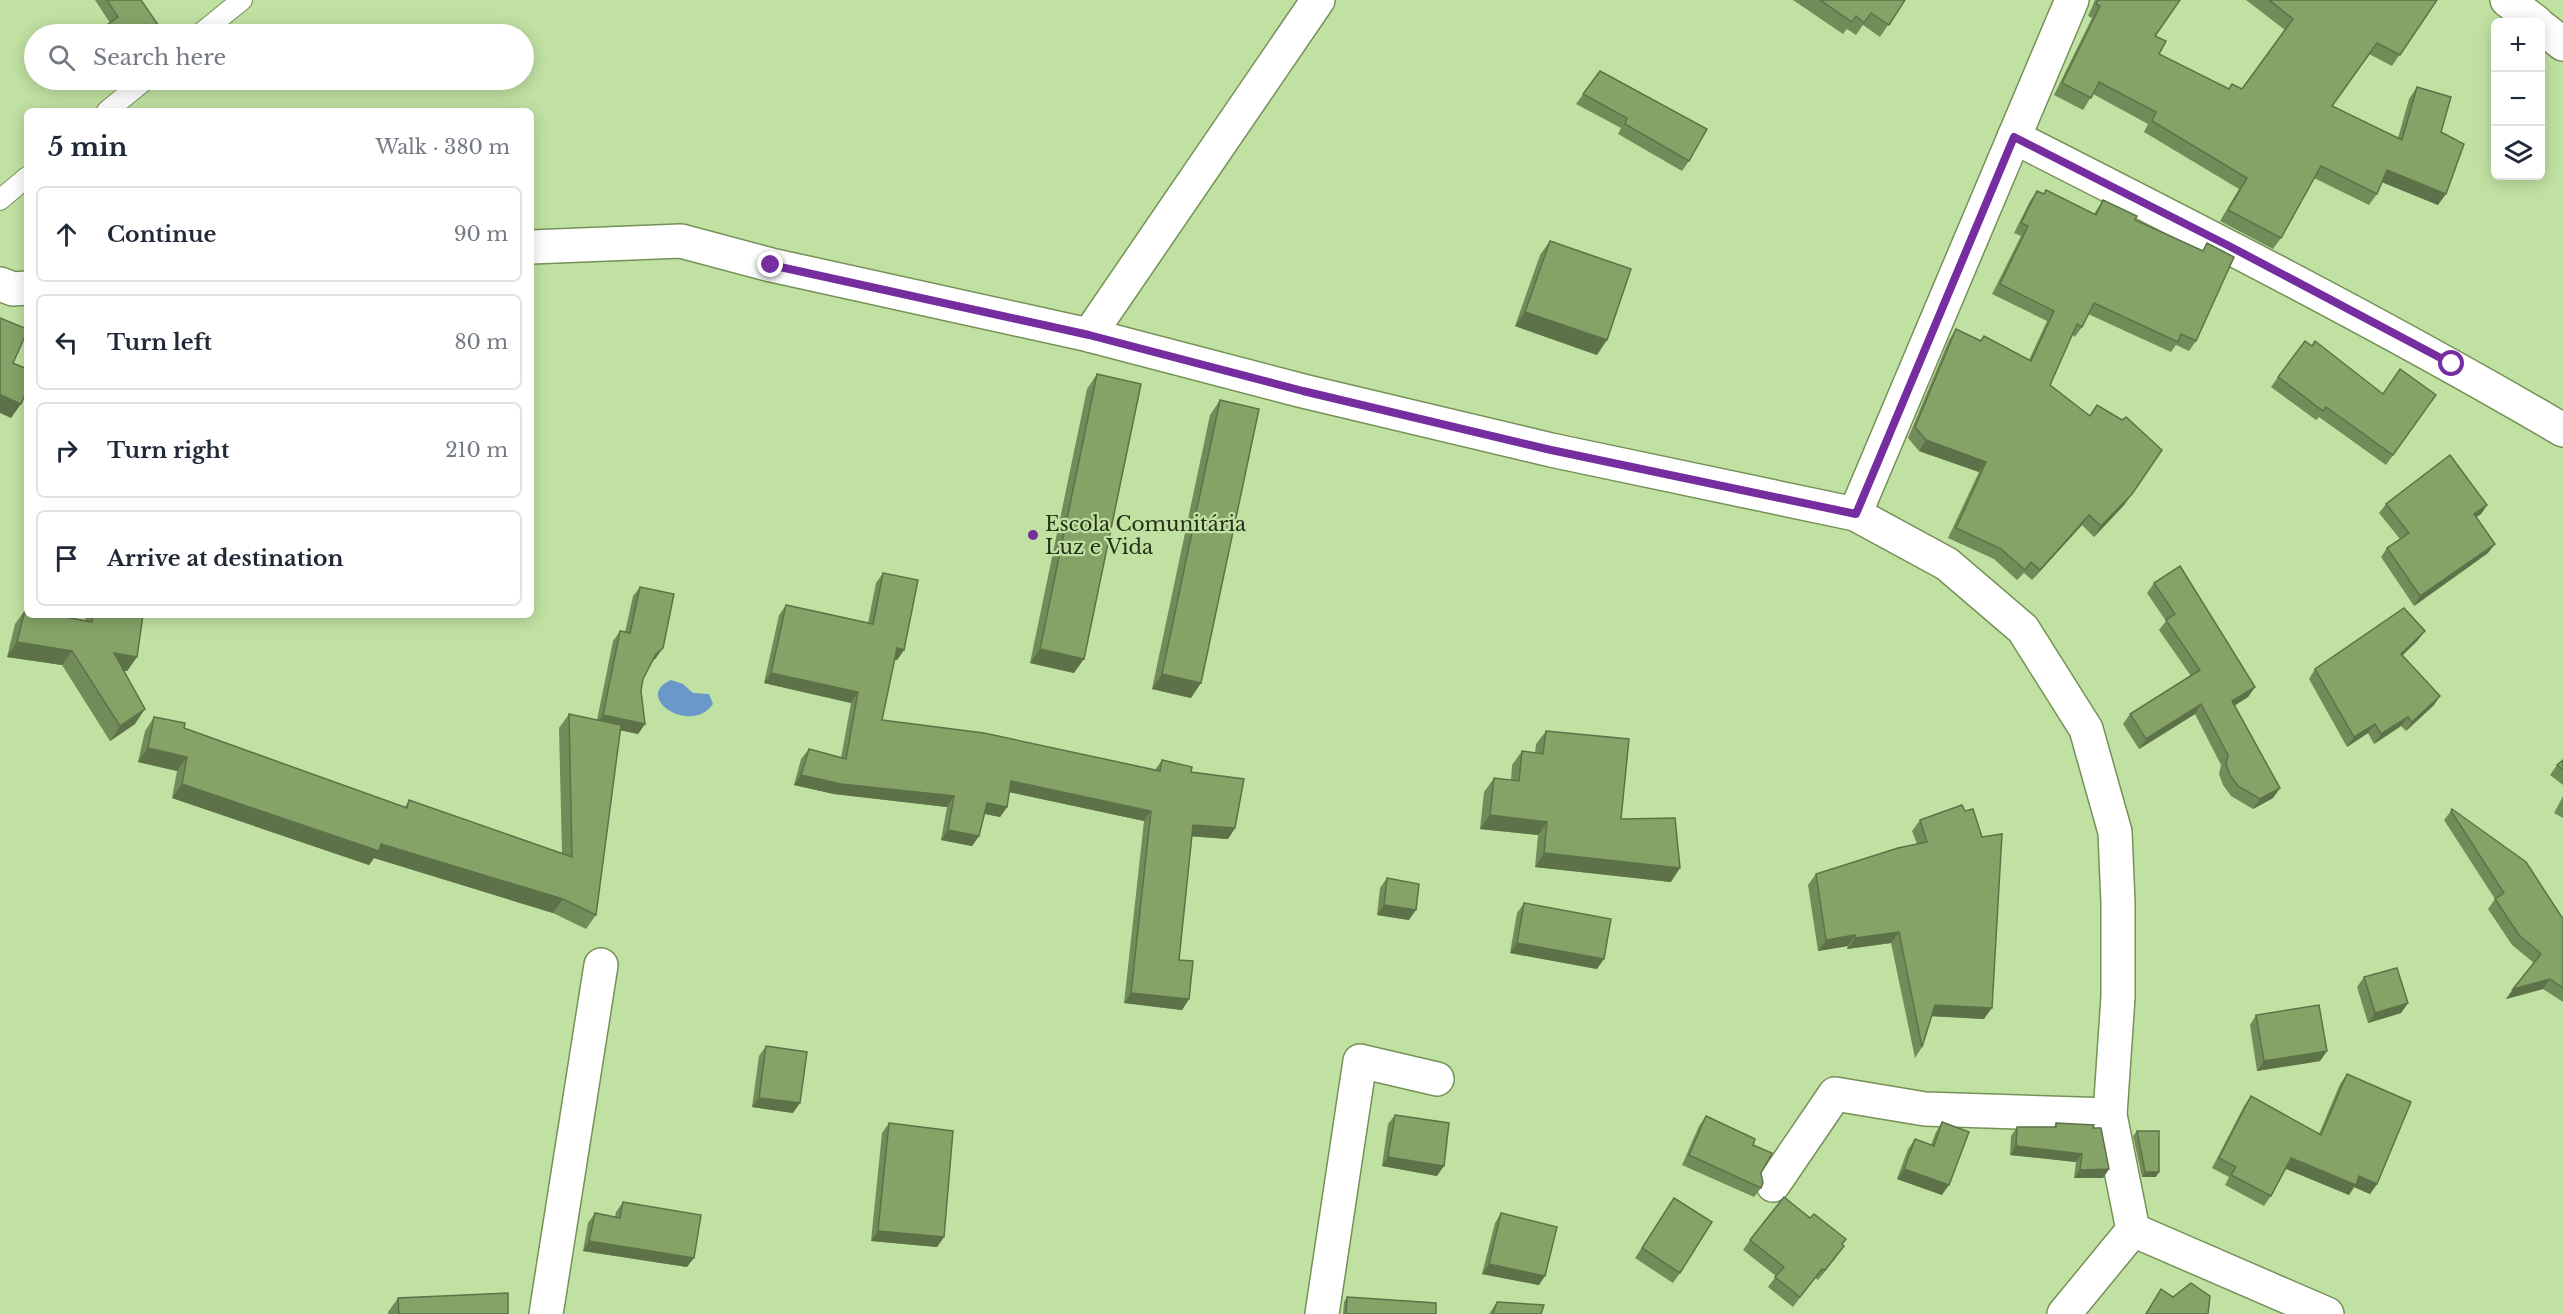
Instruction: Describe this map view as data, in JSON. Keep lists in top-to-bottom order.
{
  "places": ["Escola Comunitária Luz e Vida"],
  "page": {
    "map_buttons": ["+", "−"],
    "search": "Search here",
    "heading": ["5 min", "Walk · 380 m"],
    "list": [
      ["Continue", "90 m"],
      ["Turn left", "80 m"],
      ["Turn right", "210 m"],
      "Arrive at destination"
    ]
  }
}
